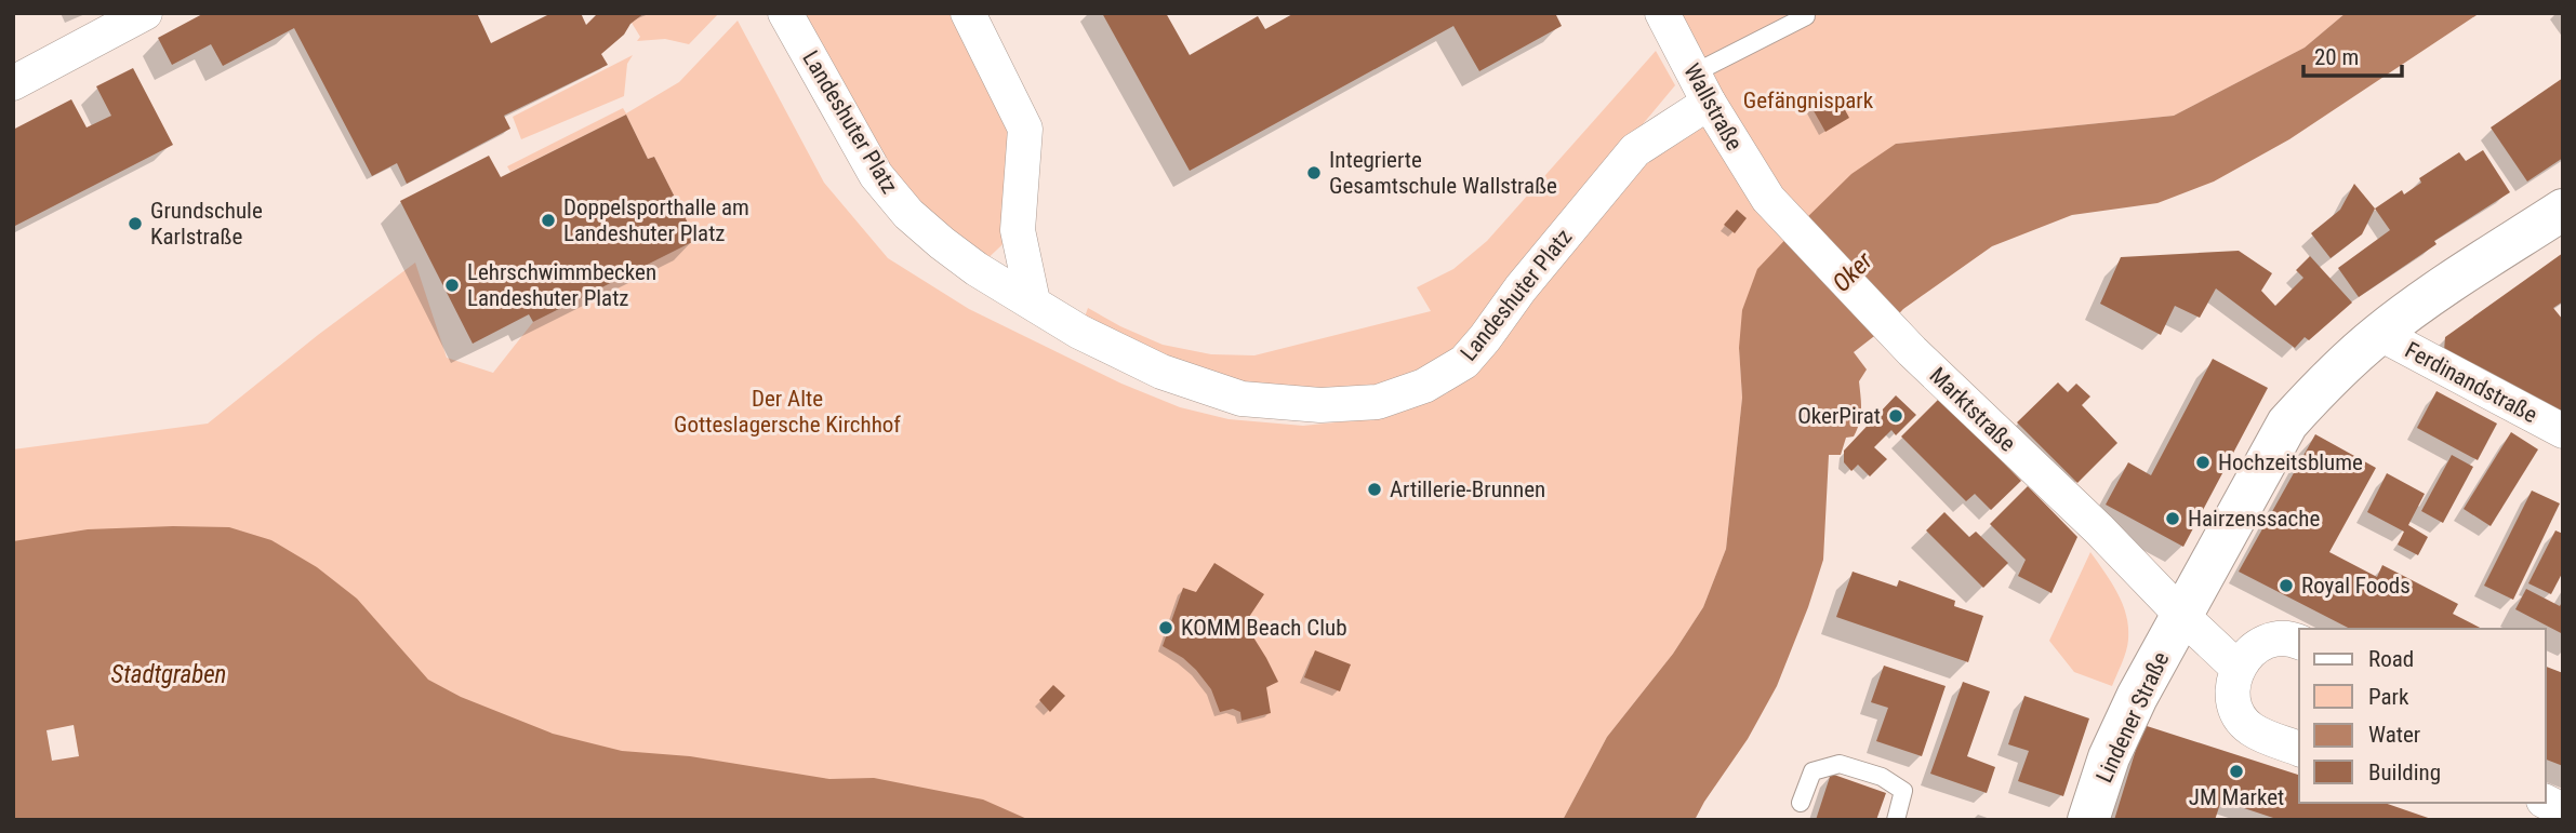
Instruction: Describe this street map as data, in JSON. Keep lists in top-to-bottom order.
{
  "streets": {
    "main road": ["Lindener Straße"],
    "street": [
      "Wallstraße",
      "Landeshuter Platz",
      "Ferdinandstraße",
      "Marktstraße"
    ]
  },
  "crossings": [
    ["Wallstraße", "Landeshuter Platz"],
    ["Wallstraße", "Marktstraße"],
    ["Ferdinandstraße", "Lindener Straße"],
    ["Marktstraße", "Lindener Straße"]
  ],
  "water": ["Oker", "Stadtgraben"],
  "parks": ["Gefängnispark", "Der Alte Gotteslagersche Kirchhof"],
  "places": [
    "Integrierte Gesamtschule Wallstraße",
    "Doppelsporthalle am Landeshuter Platz",
    "Grundschule Karlstraße",
    "Lehrschwimmbecken Landeshuter Platz",
    "OkerPirat",
    "Hochzeitsblume",
    "Artillerie-Brunnen",
    "Hairzenssache",
    "Royal Foods",
    "KOMM Beach Club",
    "JM Market"
  ],
  "legend": [
    "Road",
    "Park",
    "Water",
    "Building"
  ],
  "scale_bar": "20 m"
}
